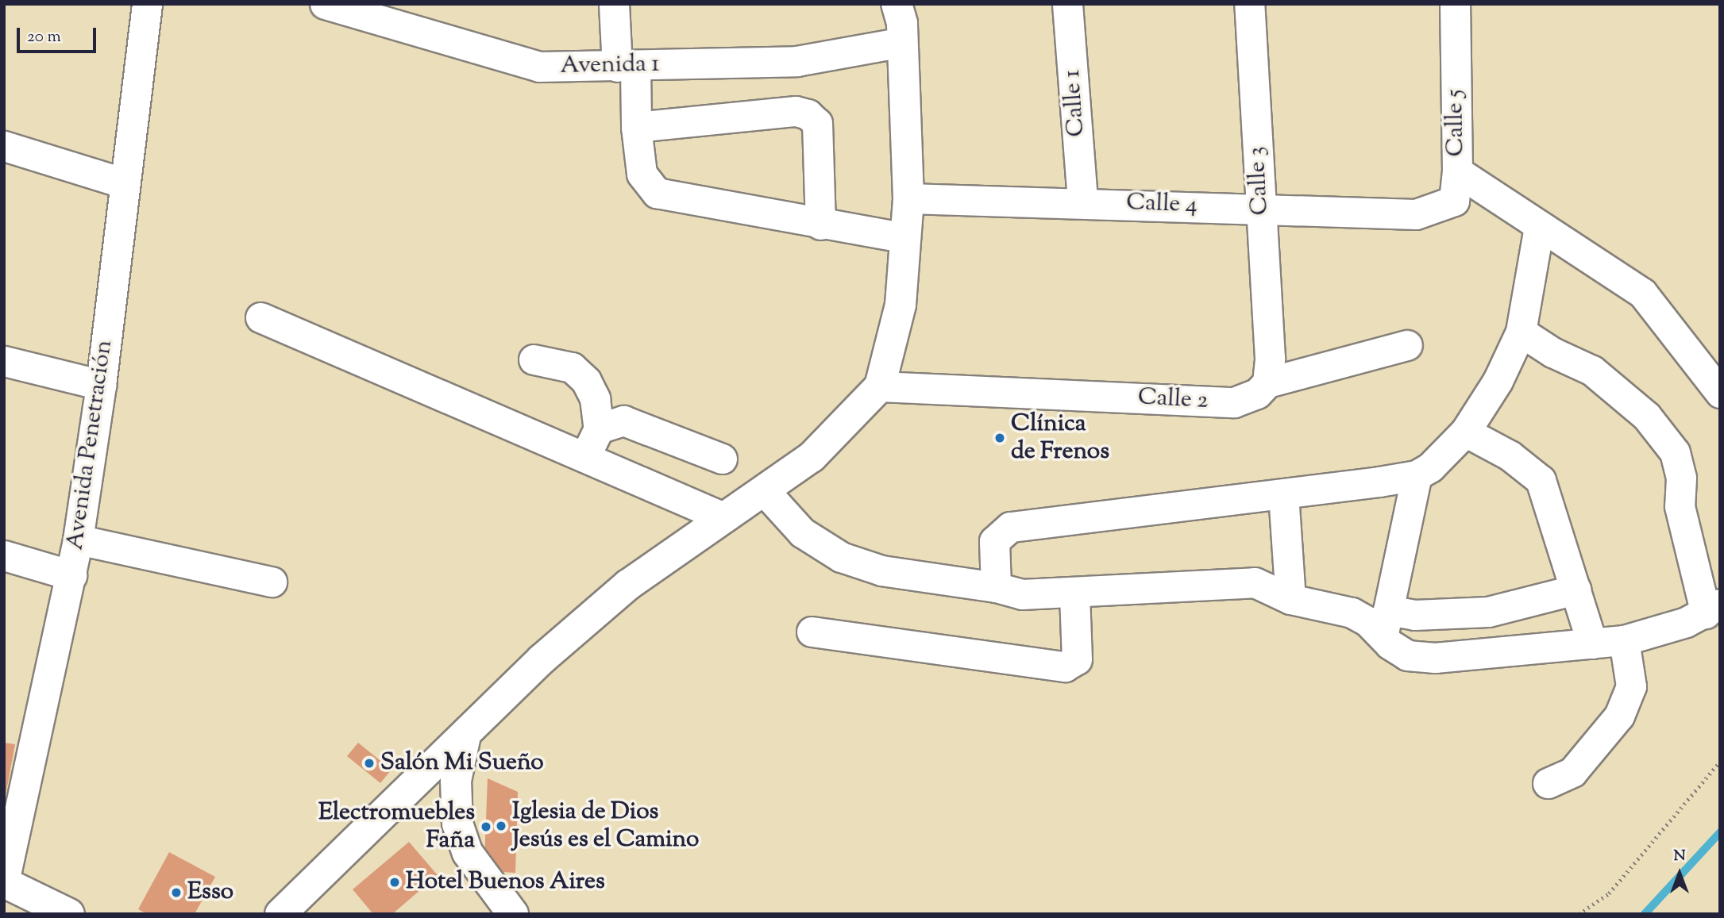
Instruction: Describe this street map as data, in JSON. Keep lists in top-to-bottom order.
{
  "streets": {
    "street": [
      "Avenida 1",
      "Calle 1",
      "Calle 5",
      "Calle 3",
      "Calle 4",
      "Calle 2",
      "Avenida Penetración"
    ]
  },
  "crossings": [
    ["Calle 1", "Calle 4"],
    ["Calle 5", "Calle 4"],
    ["Calle 3", "Calle 4"],
    ["Calle 3", "Calle 2"]
  ],
  "places": [
    "Clínica de Frenos",
    "Salón Mi Sueño",
    "Iglesia de Dios Jesús es el Camino",
    "Electromuebles Faña",
    "Hotel Buenos Aires",
    "Esso"
  ],
  "scale_bar": "20 m",
  "north": "top"
}
